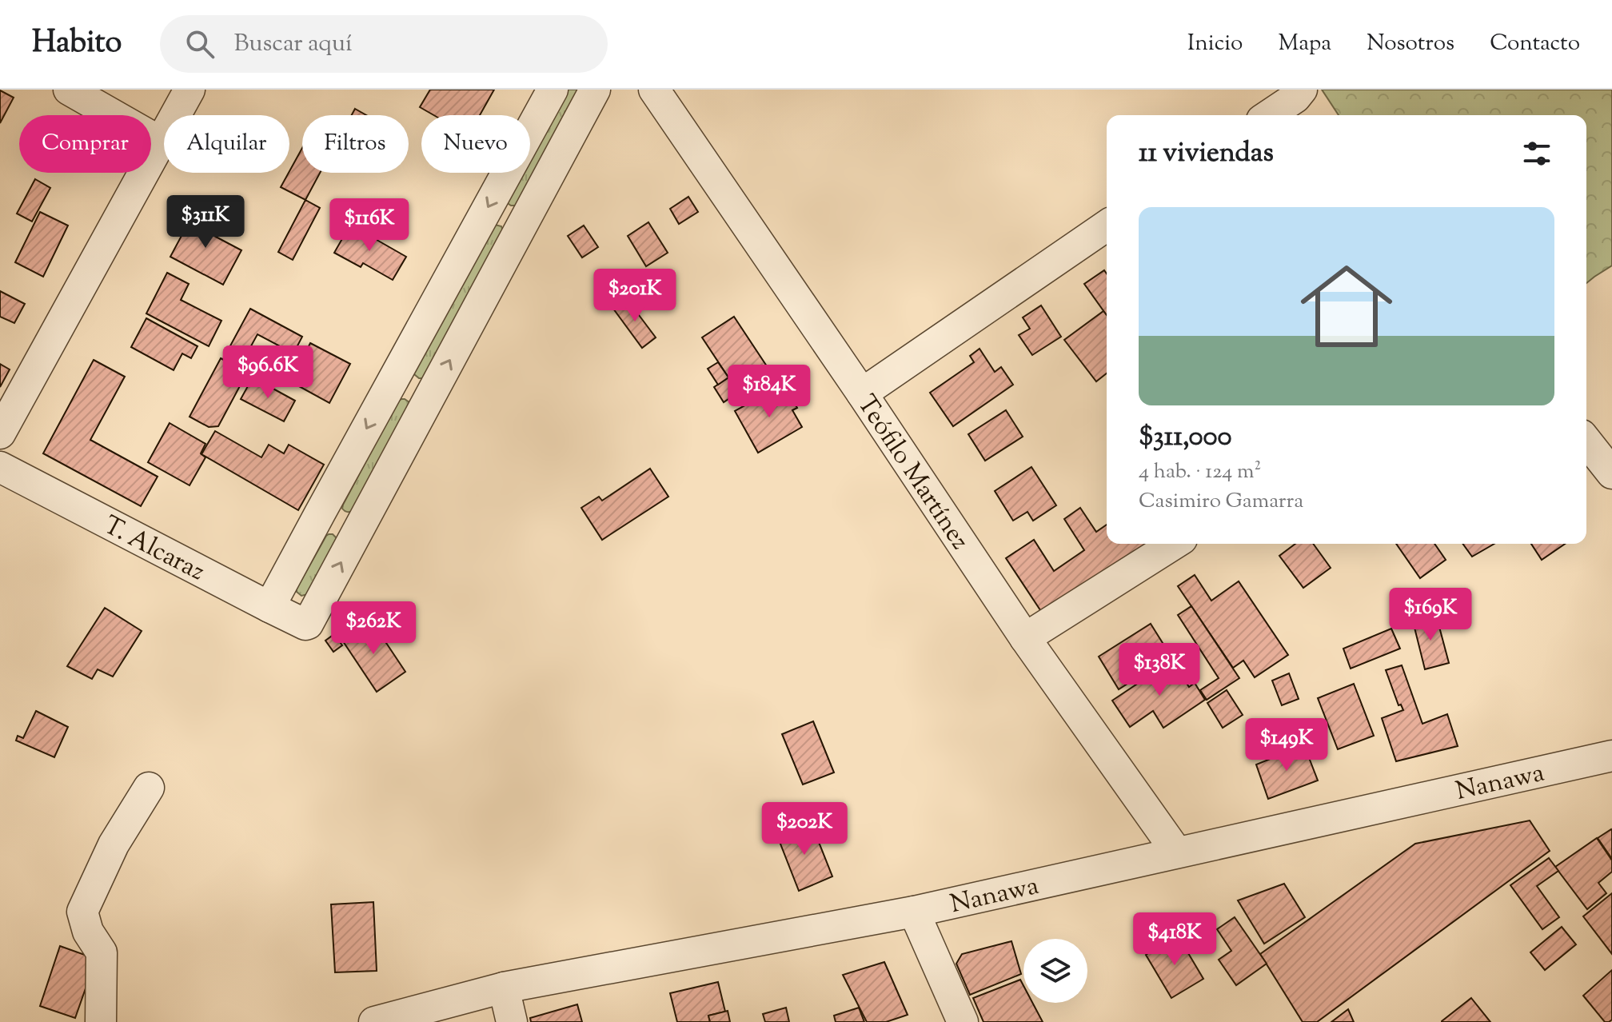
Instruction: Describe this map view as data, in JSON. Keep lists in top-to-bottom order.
{
  "streets": {
    "street": ["Teófilo Martínez", "T. Alcaraz", "Nanawa"]
  },
  "crossings": [
    ["Teófilo Martínez", "Nanawa"]
  ],
  "page": {
    "header": "Habito",
    "search": "Buscar aquí",
    "nav": [
      "Inicio",
      "Mapa",
      "Nosotros",
      "Contacto"
    ],
    "chip": [
      "Comprar",
      "Alquilar",
      "Filtros",
      "Nuevo"
    ],
    "heading": "11 viviendas",
    "list": [
      {
        "name": "$311,000",
        "note": "4 hab. · 124 m² · Casimiro Gamarra"
      }
    ],
    "price": [
      "$311K",
      "$116K",
      "$201K",
      "$96.6K",
      "$184K",
      "$169K",
      "$262K",
      "$138K",
      "$149K",
      "$202K",
      "$418K"
    ]
  }
}
